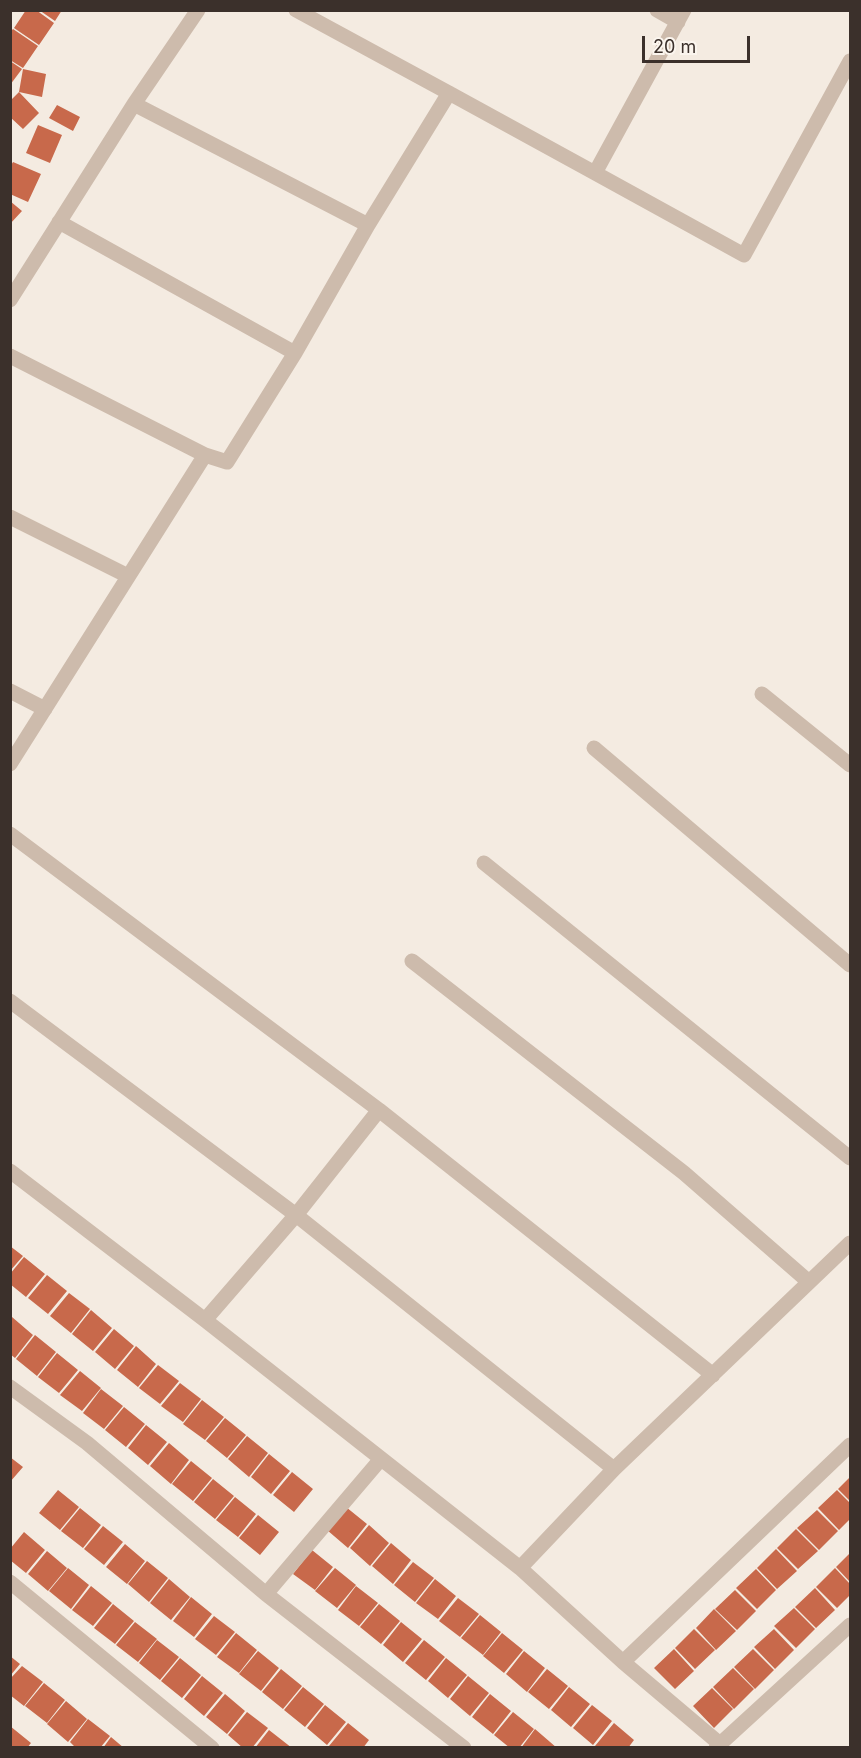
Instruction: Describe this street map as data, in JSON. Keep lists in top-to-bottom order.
{
  "scale_bar": "20 m"
}
